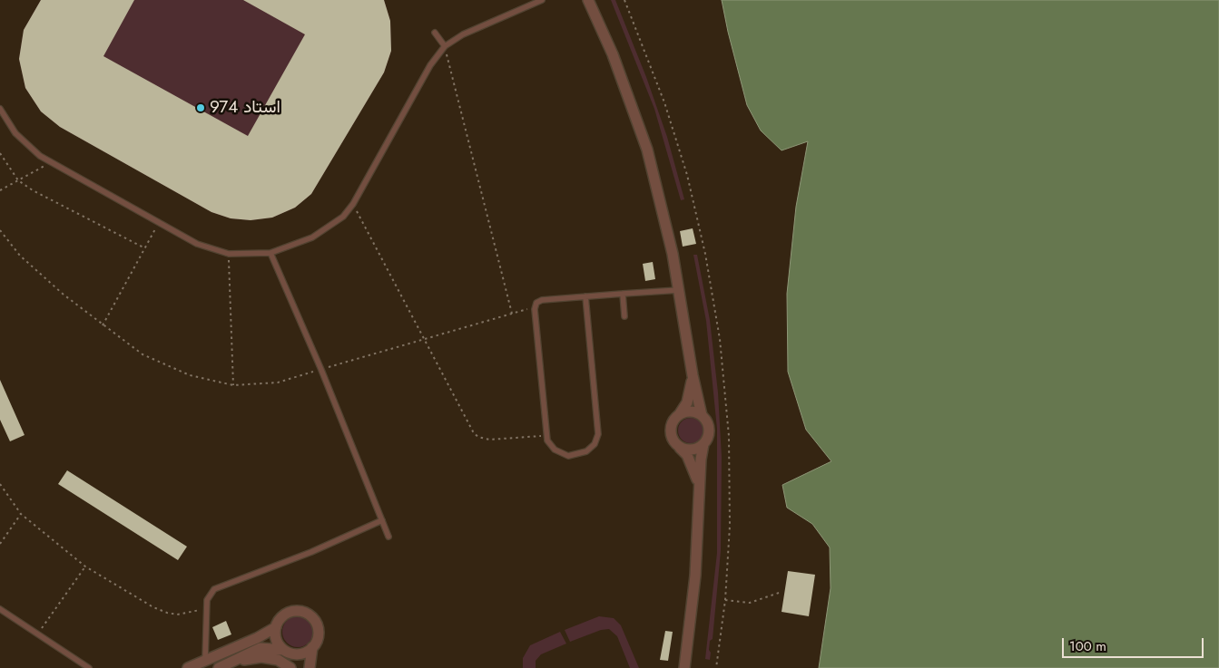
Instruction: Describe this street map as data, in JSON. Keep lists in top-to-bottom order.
{
  "places": ["استاد 974"],
  "scale_bar": "100 m"
}
